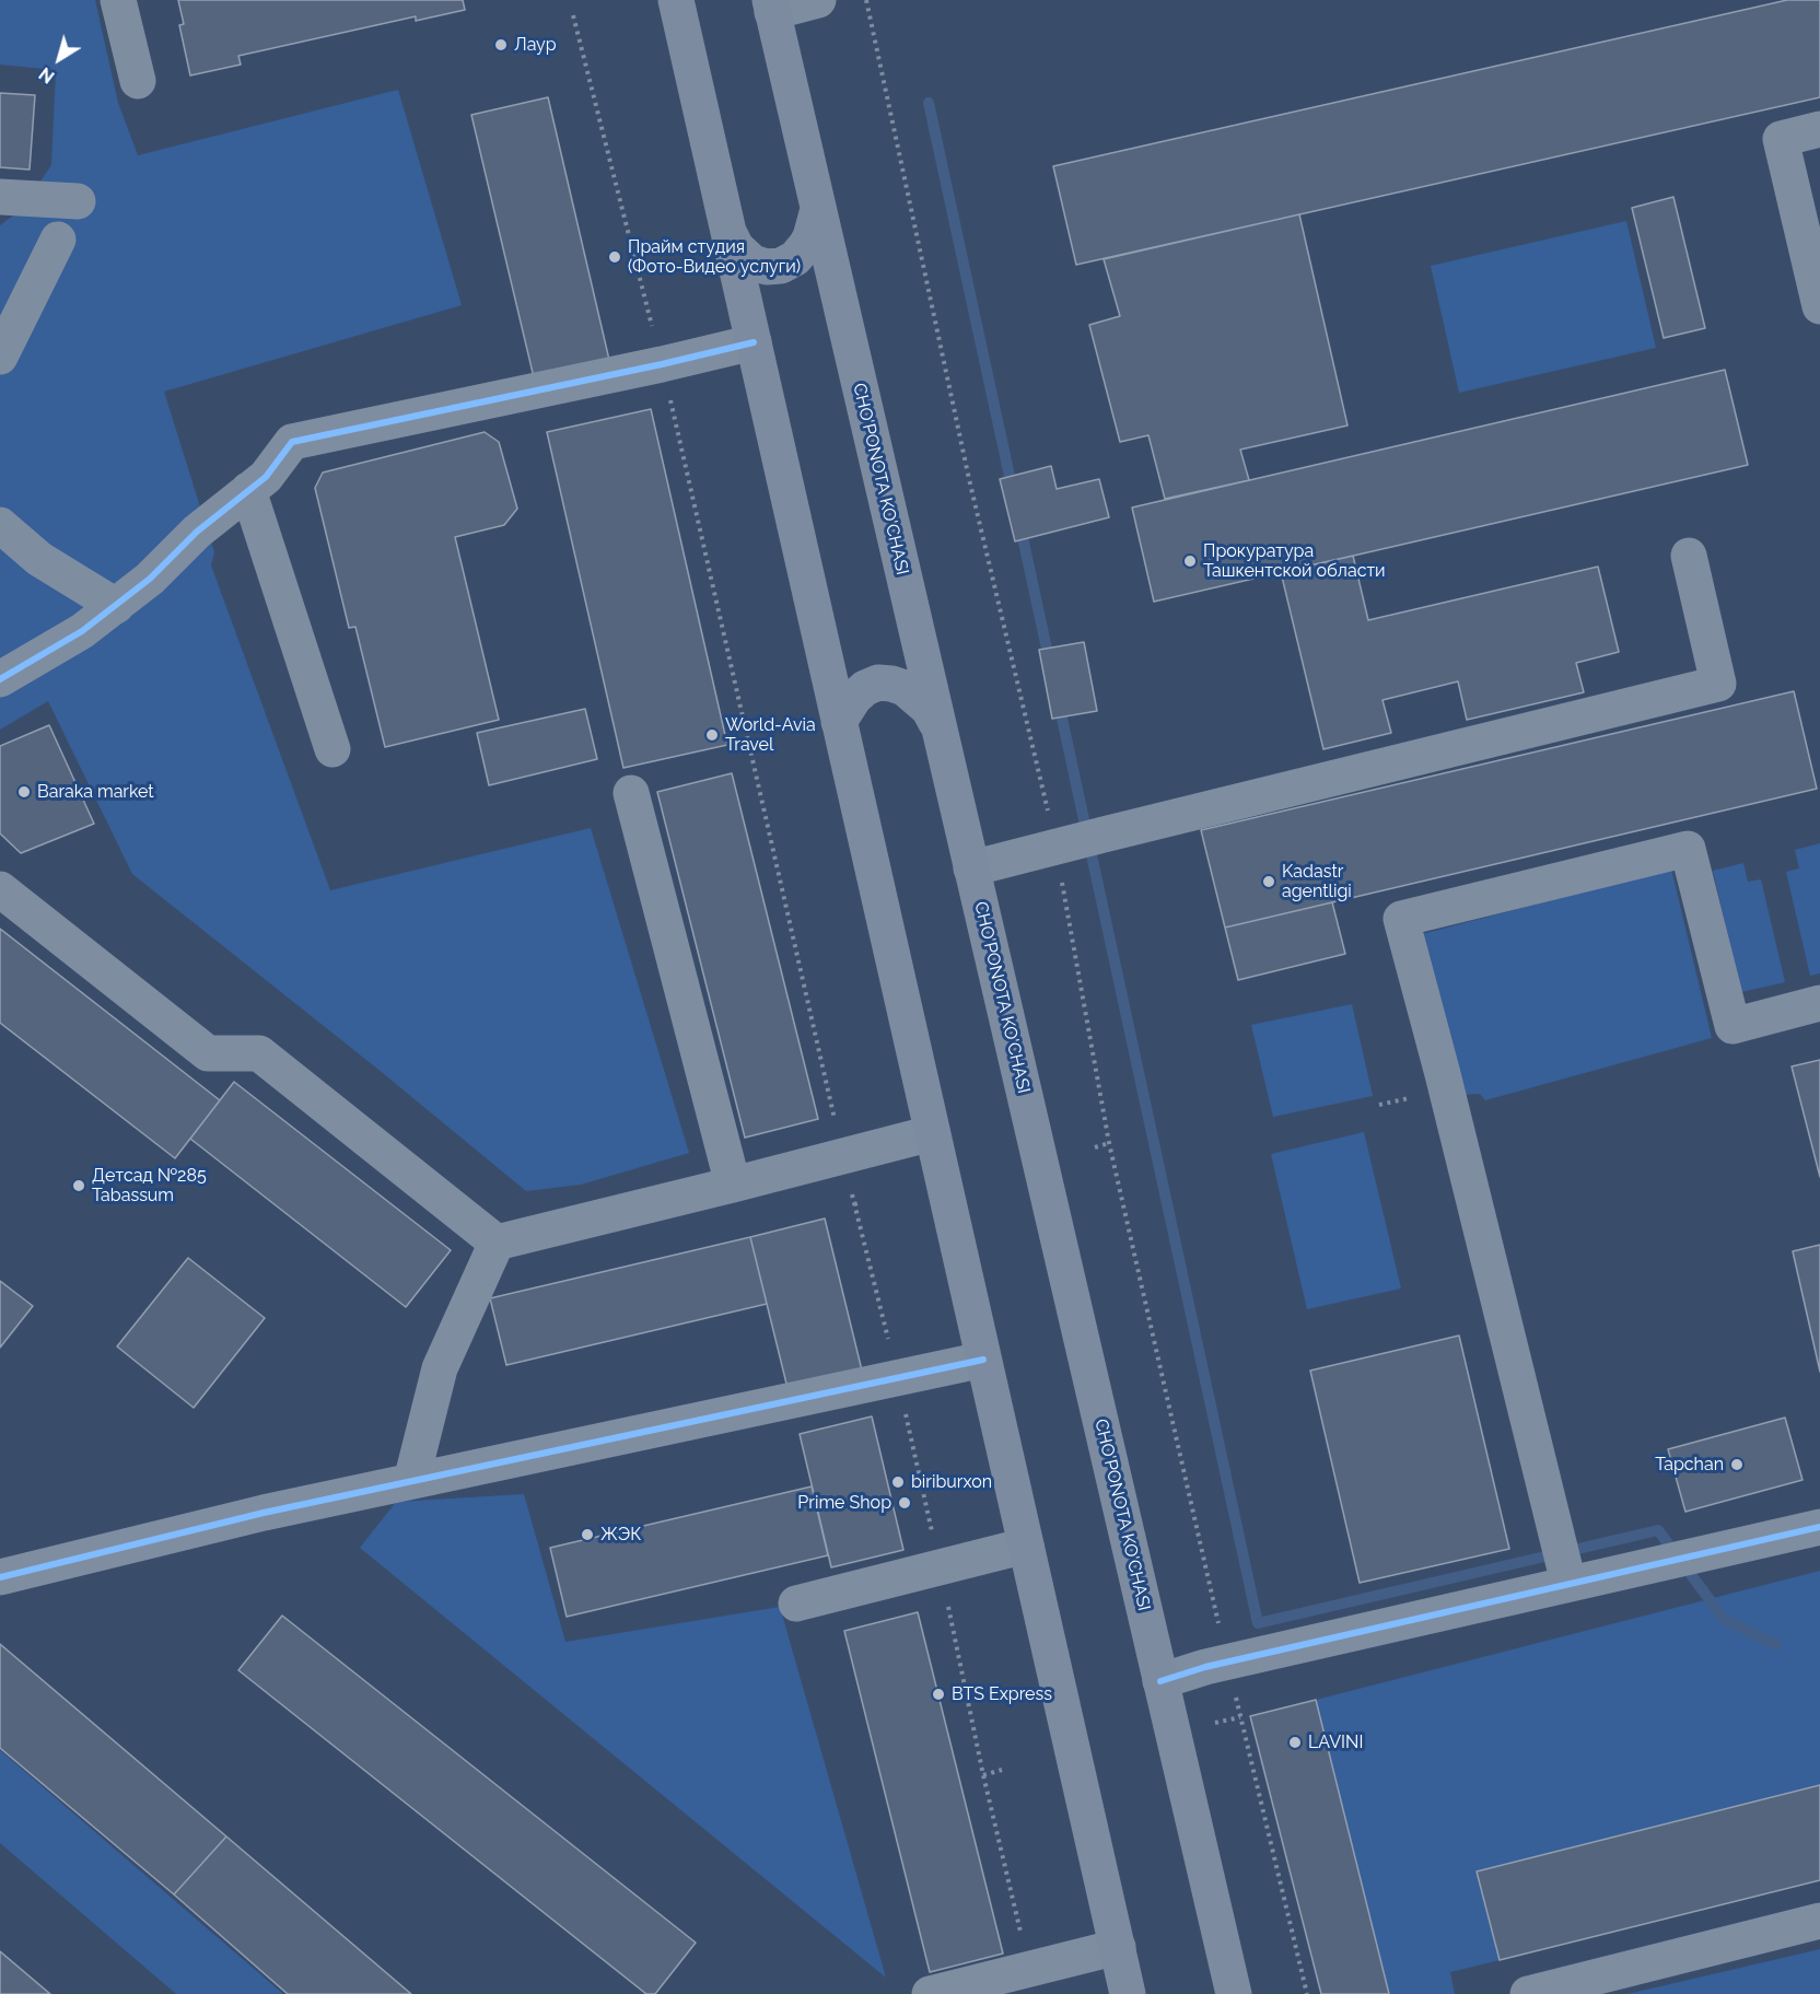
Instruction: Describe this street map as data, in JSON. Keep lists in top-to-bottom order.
{
  "streets": {
    "main road": ["CHO'PONOTA KO'CHASI"]
  },
  "places": [
    "Лаур",
    "Прайм студия (Фото-Видео услуги)",
    "Прокуратура Ташкентской области",
    "World-Avia Travel",
    "Baraka market",
    "Kadastr agentligi",
    "Детсад №285 Tabassum",
    "Tapchan",
    "biriburxon",
    "Prime Shop",
    "ЖЭК",
    "BTS Express",
    "LAVINI"
  ],
  "north": "bottom left"
}
